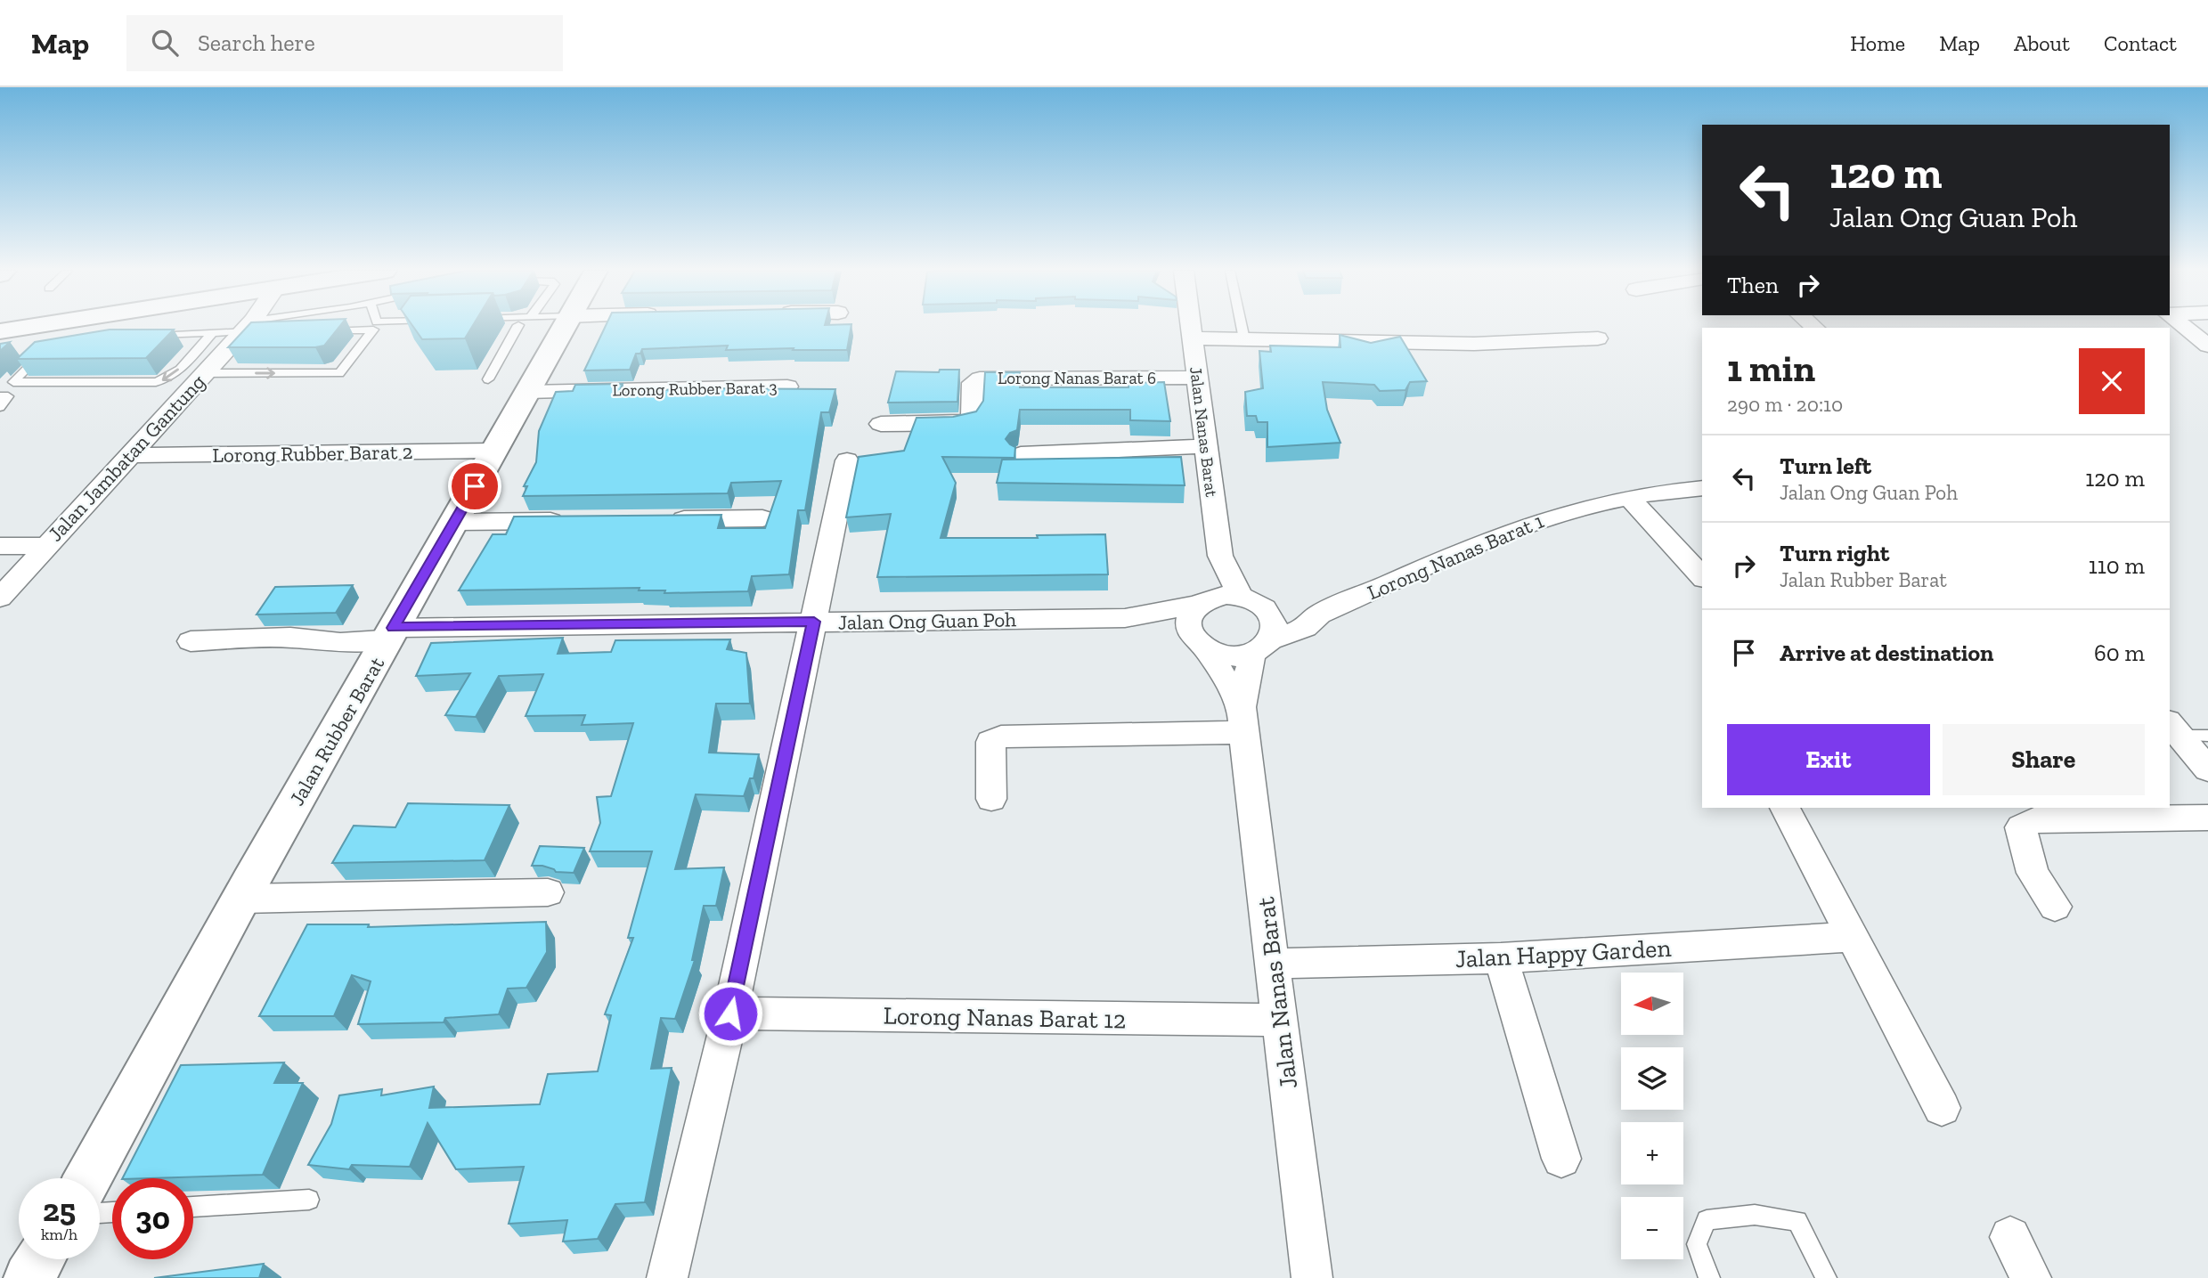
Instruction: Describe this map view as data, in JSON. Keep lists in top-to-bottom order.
{
  "streets": {
    "main road": ["Jalan Rubber Barat"],
    "street": [
      "Lorong Nanas Barat 6",
      "Lorong Rubber Barat 3",
      "Jalan Nanas Barat",
      "Lorong Rubber Barat 2",
      "Jalan Jambatan Gantung",
      "Lorong Nanas Barat 1",
      "Jalan Ong Guan Poh",
      "Jalan Happy Garden",
      "Lorong Nanas Barat 12"
    ]
  },
  "crossings": [
    ["Lorong Nanas Barat 6", "Jalan Nanas Barat"],
    ["Lorong Rubber Barat 3", "Jalan Rubber Barat"],
    ["Jalan Nanas Barat", "Lorong Nanas Barat 1"],
    ["Jalan Nanas Barat", "Jalan Ong Guan Poh"],
    ["Jalan Nanas Barat", "Jalan Happy Garden"],
    ["Jalan Nanas Barat", "Lorong Nanas Barat 12"],
    ["Lorong Rubber Barat 2", "Jalan Jambatan Gantung"],
    ["Lorong Rubber Barat 2", "Jalan Rubber Barat"],
    ["Lorong Nanas Barat 1", "Jalan Ong Guan Poh"],
    ["Jalan Ong Guan Poh", "Jalan Rubber Barat"]
  ],
  "north": "left",
  "page": {
    "header": "Map",
    "search": "Search here",
    "nav": [
      "Home",
      "Map",
      "About",
      "Contact"
    ],
    "turn": ["120 m", "Jalan Ong Guan Poh"],
    "then": "Then",
    "heading": ["1 min", "290 m · 20:10"],
    "list": [
      {
        "name": "Turn left",
        "note": "Jalan Ong Guan Poh",
        "value": "120 m"
      },
      {
        "name": "Turn right",
        "note": "Jalan Rubber Barat",
        "value": "110 m"
      },
      {
        "name": "Arrive at destination",
        "value": "60 m"
      }
    ],
    "buttons": ["Exit", "Share"],
    "map_buttons": ["+", "−"],
    "speed": "25 km/h",
    "limit": "30"
  }
}
